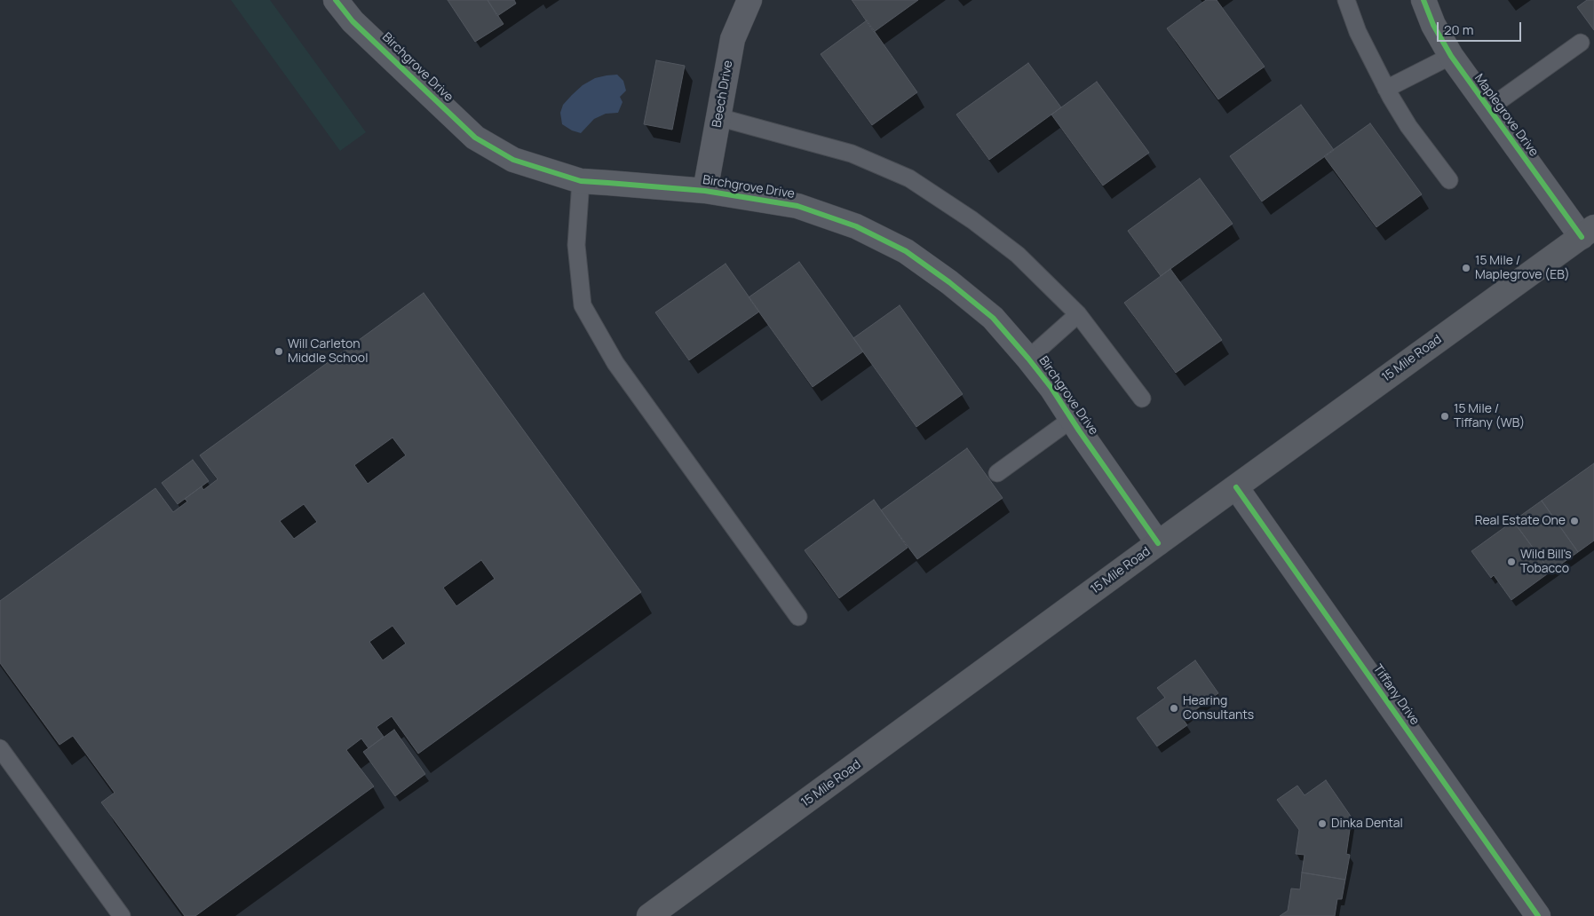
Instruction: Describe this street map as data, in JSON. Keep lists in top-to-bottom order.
{
  "streets": {
    "main road": ["15 Mile Road"],
    "street": [
      "Birchgrove Drive",
      "Beech Drive",
      "Maplegrove Drive",
      "Tiffany Drive"
    ]
  },
  "crossings": [
    ["Birchgrove Drive", "Beech Drive"],
    ["Birchgrove Drive", "15 Mile Road"],
    ["Maplegrove Drive", "15 Mile Road"],
    ["15 Mile Road", "Tiffany Drive"]
  ],
  "places": [
    "15 Mile / Maplegrove (EB)",
    "Will Carleton Middle School",
    "15 Mile / Tiffany (WB)",
    "Real Estate One",
    "Wild Bill's Tobacco",
    "Hearing Consultants",
    "Dinka Dental"
  ],
  "scale_bar": "20 m"
}
